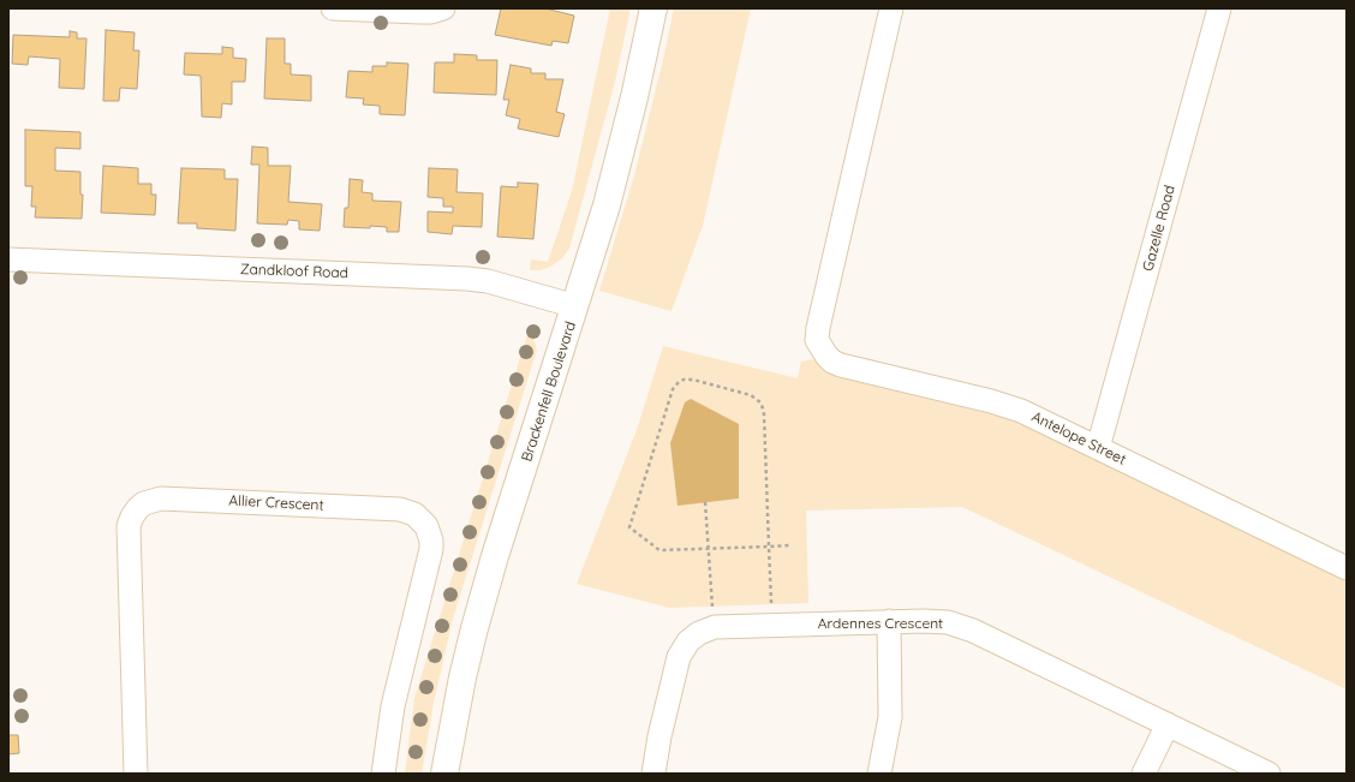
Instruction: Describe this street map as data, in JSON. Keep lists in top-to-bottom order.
{
  "streets": {
    "street": [
      "Gazelle Road",
      "Zandkloof Road",
      "Brackenfell Boulevard",
      "Antelope Street",
      "Allier Crescent",
      "Ardennes Crescent"
    ]
  },
  "crossings": [
    ["Gazelle Road", "Antelope Street"],
    ["Zandkloof Road", "Brackenfell Boulevard"]
  ]
}
